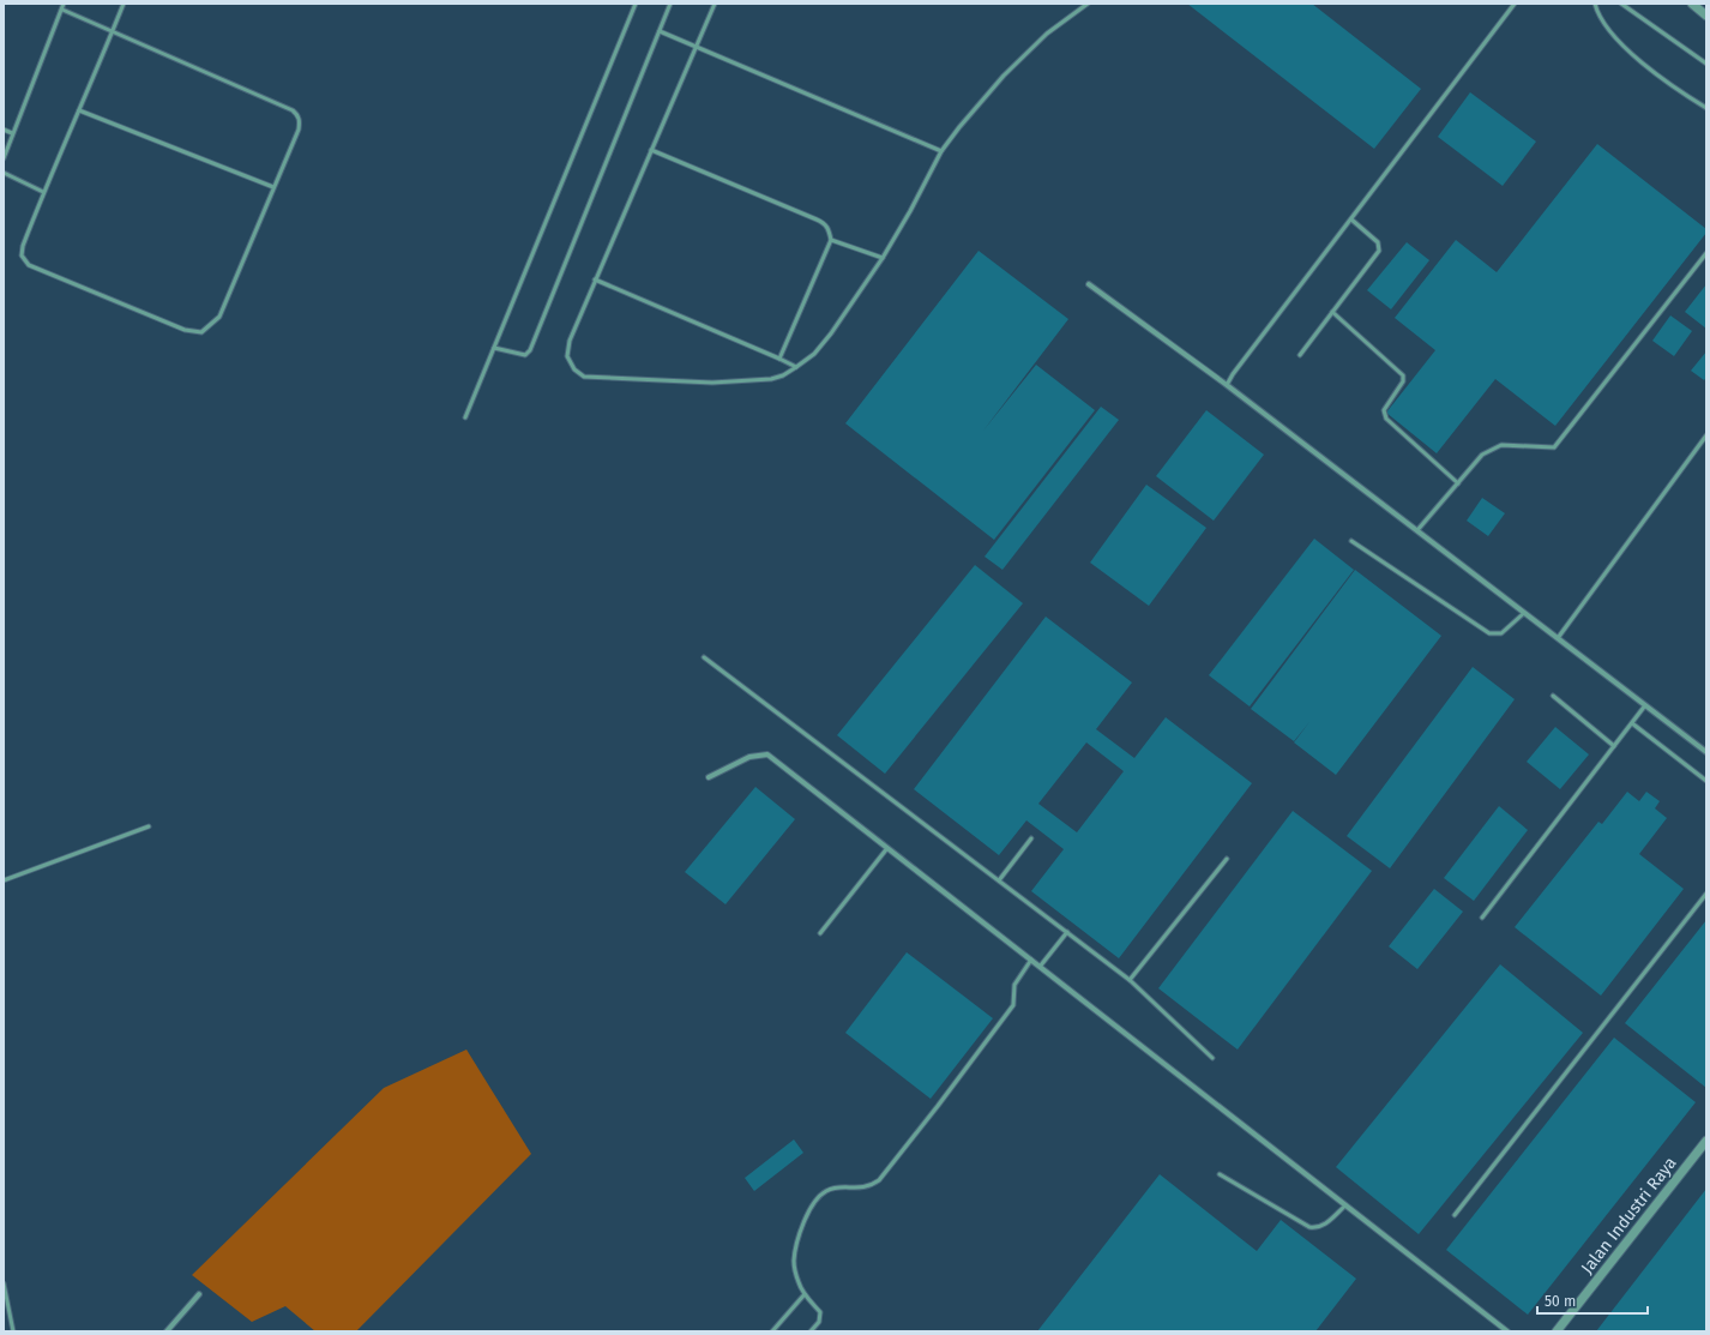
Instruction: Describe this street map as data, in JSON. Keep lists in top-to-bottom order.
{
  "streets": {
    "street": ["Jalan Industri Raya"]
  },
  "scale_bar": "50 m"
}
